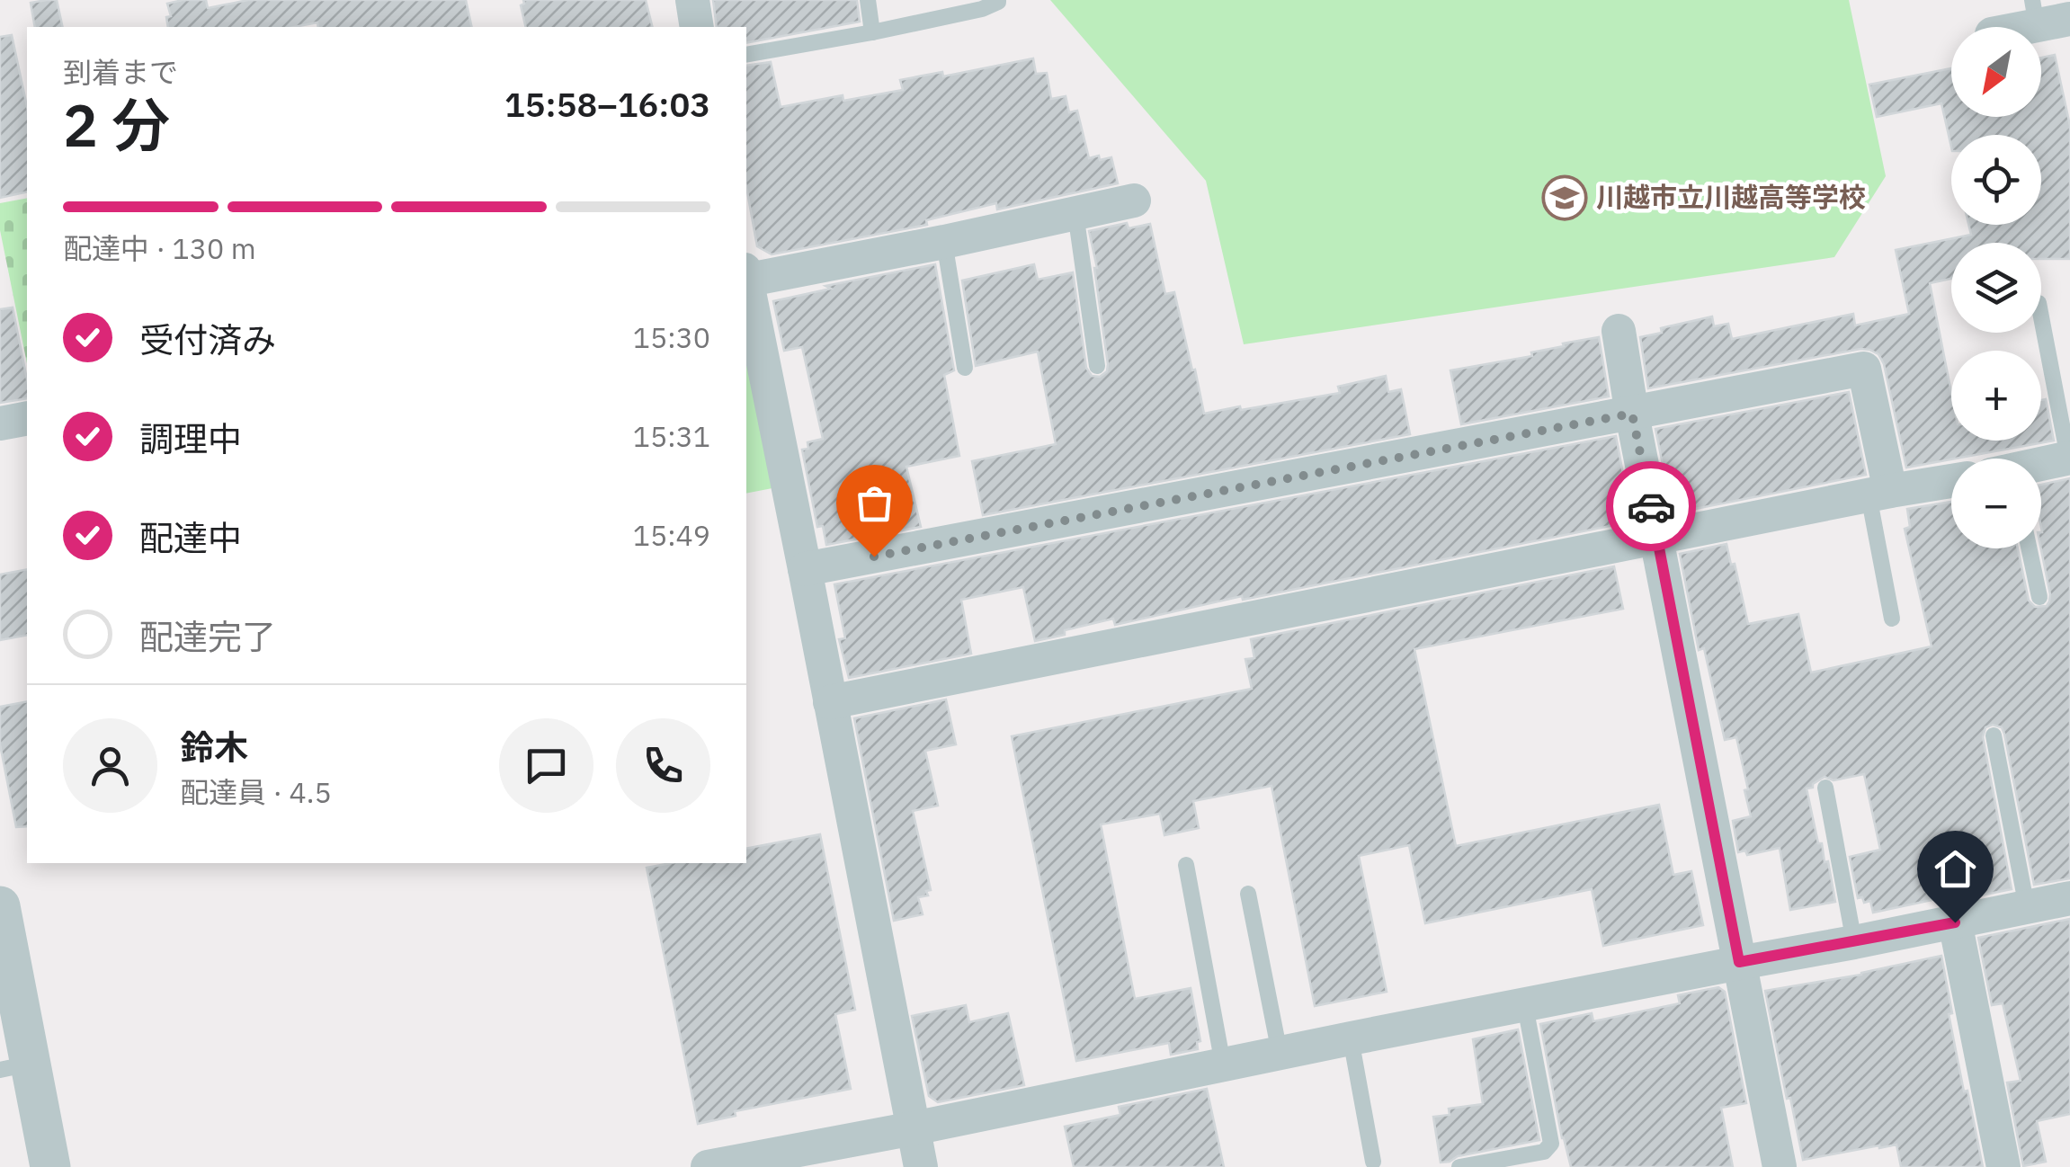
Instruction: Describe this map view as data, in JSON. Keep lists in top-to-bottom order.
{
  "places": {
    "school or university": ["川越市立川越高等学校"]
  },
  "north": "bottom left",
  "page": {
    "map_buttons": ["+", "−"],
    "heading": ["2 分", "到着まで", "15:58–16:03"],
    "panel": ["鈴木", "配達員 · 4.5"],
    "bar": "配達中 · 130 m",
    "list": [
      ["受付済み", "15:30"],
      ["調理中", "15:31"],
      ["配達中", "15:49"],
      "配達完了"
    ]
  }
}
